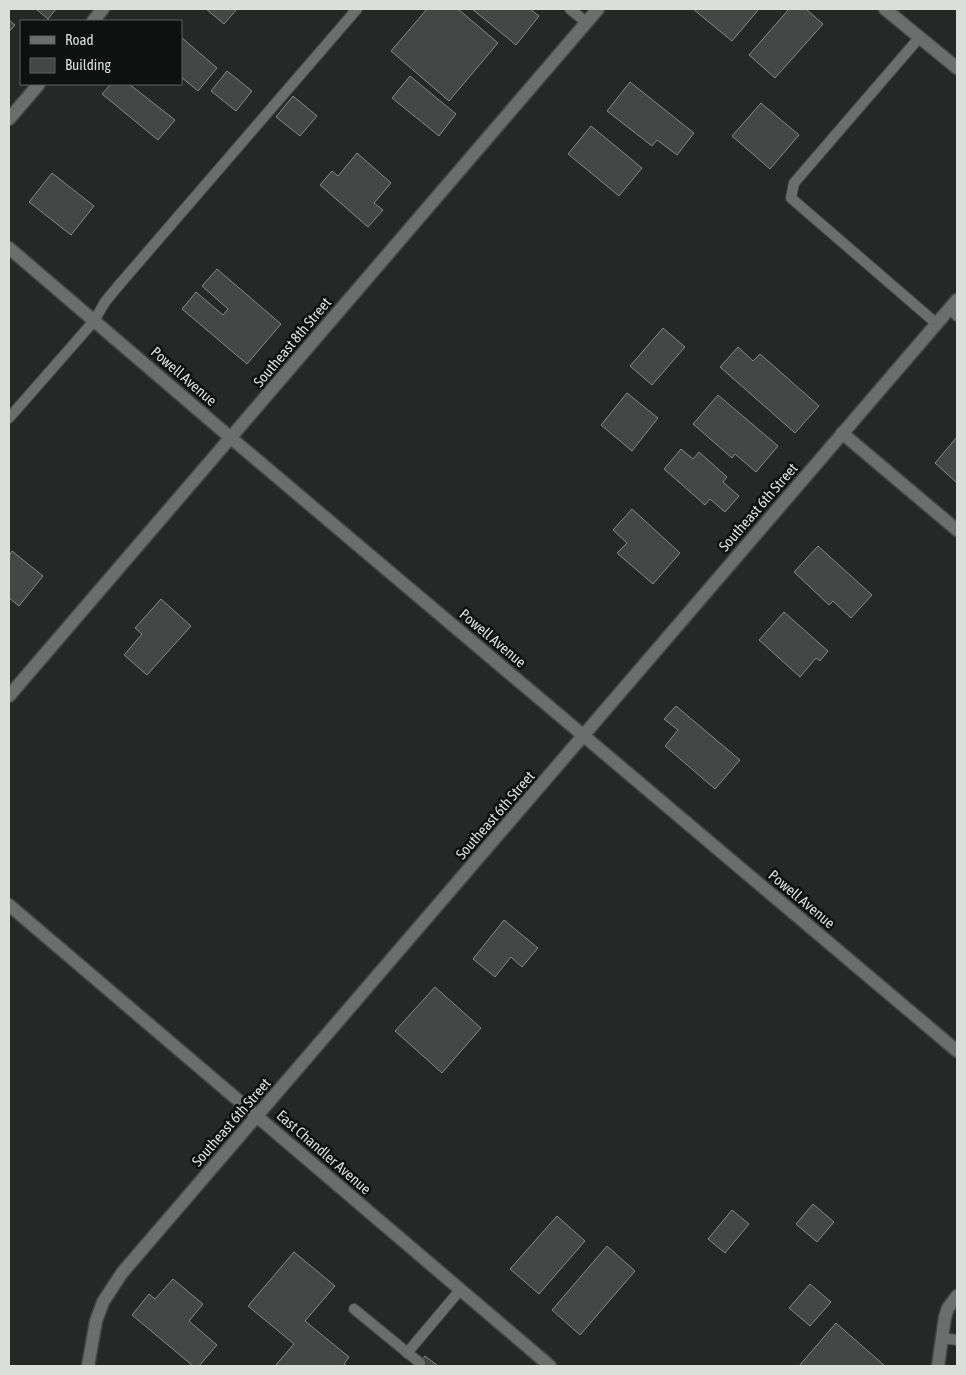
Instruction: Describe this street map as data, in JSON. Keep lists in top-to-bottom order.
{
  "streets": {
    "street": [
      "Southeast 8th Street",
      "Powell Avenue",
      "Southeast 6th Street",
      "East Chandler Avenue"
    ]
  },
  "crossings": [
    ["Southeast 8th Street", "Powell Avenue"],
    ["Powell Avenue", "Southeast 6th Street"],
    ["Southeast 6th Street", "East Chandler Avenue"]
  ],
  "legend": ["Road", "Building"]
}
